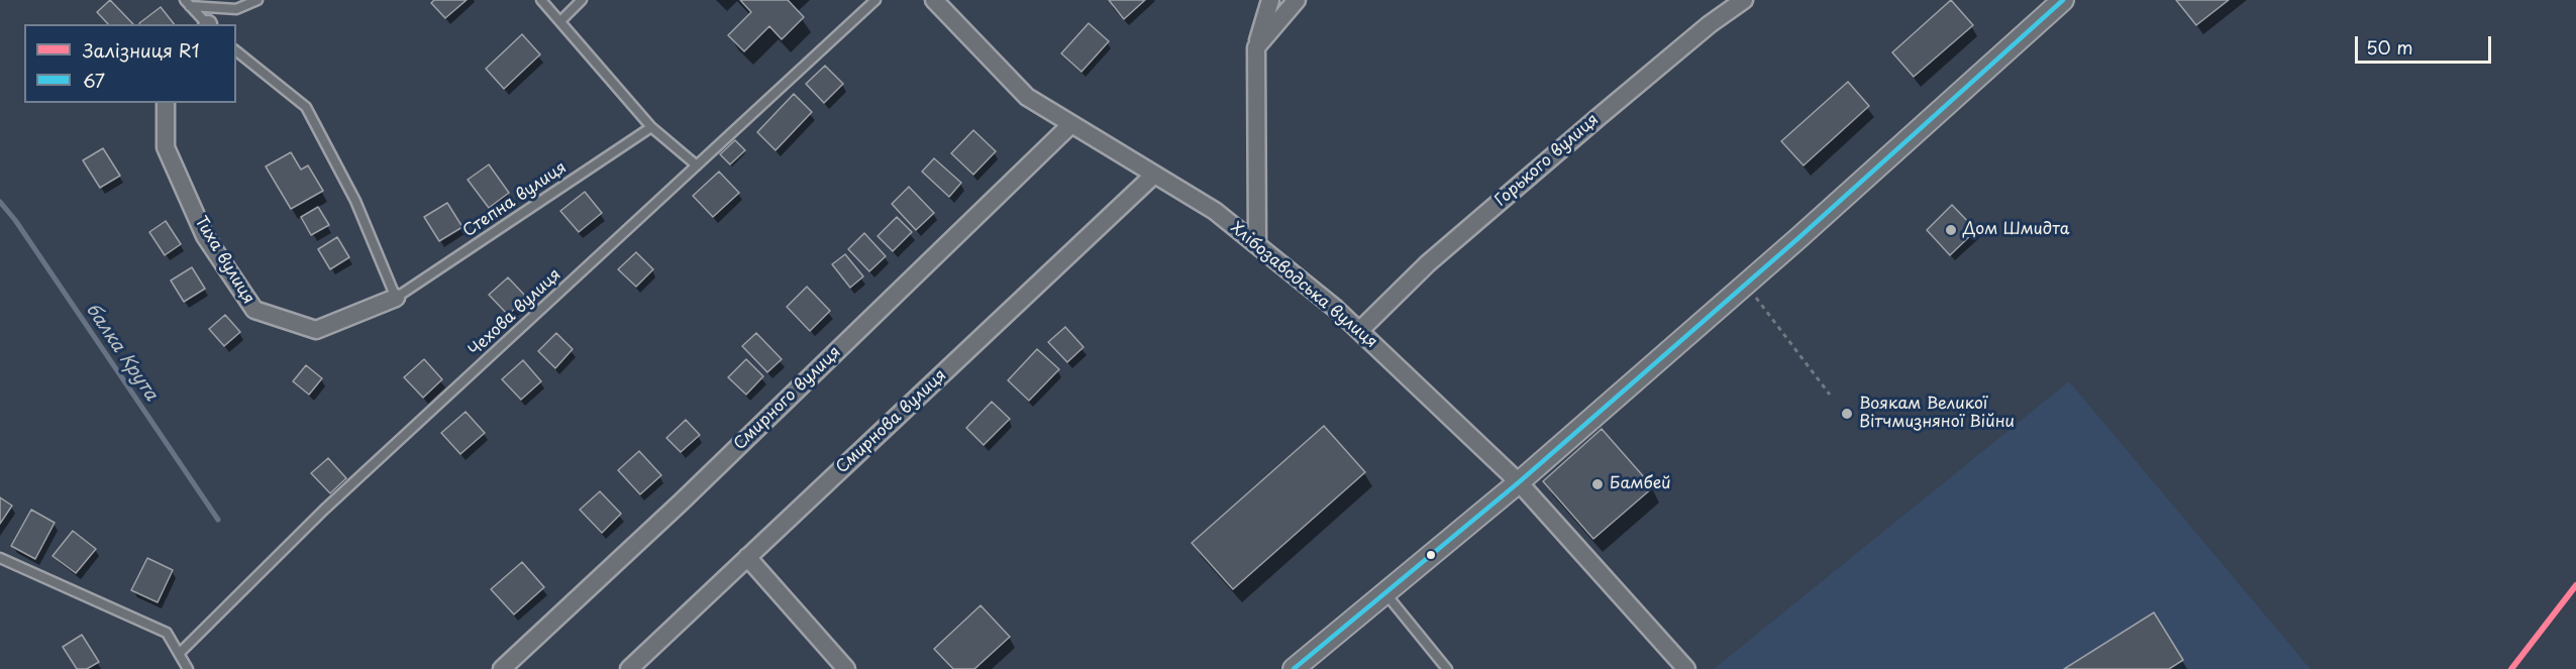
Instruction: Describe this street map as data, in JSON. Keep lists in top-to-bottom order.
{
  "streets": {
    "street": [
      "Горького вулиця",
      "Тиха вулиця",
      "Хлібозаводська вулиця",
      "Смирного вулиця",
      "Смирнова вулиця"
    ],
    "lane": ["Степна вулиця", "Чехова вулиця"]
  },
  "crossings": [
    ["Горького вулиця", "Хлібозаводська вулиця"],
    ["Степна вулиця", "Тиха вулиця"],
    ["Хлібозаводська вулиця", "Смирного вулиця"],
    ["Хлібозаводська вулиця", "Смирнова вулиця"]
  ],
  "water": ["балка Крута"],
  "places": ["Дом Шмидта", "Воякам Великої Вітчмизняної Війни", "Бамбей"],
  "lines": ["transit line 67", "rail line R1"],
  "legend": ["Залізниця R1", "67"],
  "scale_bar": "50 m"
}
